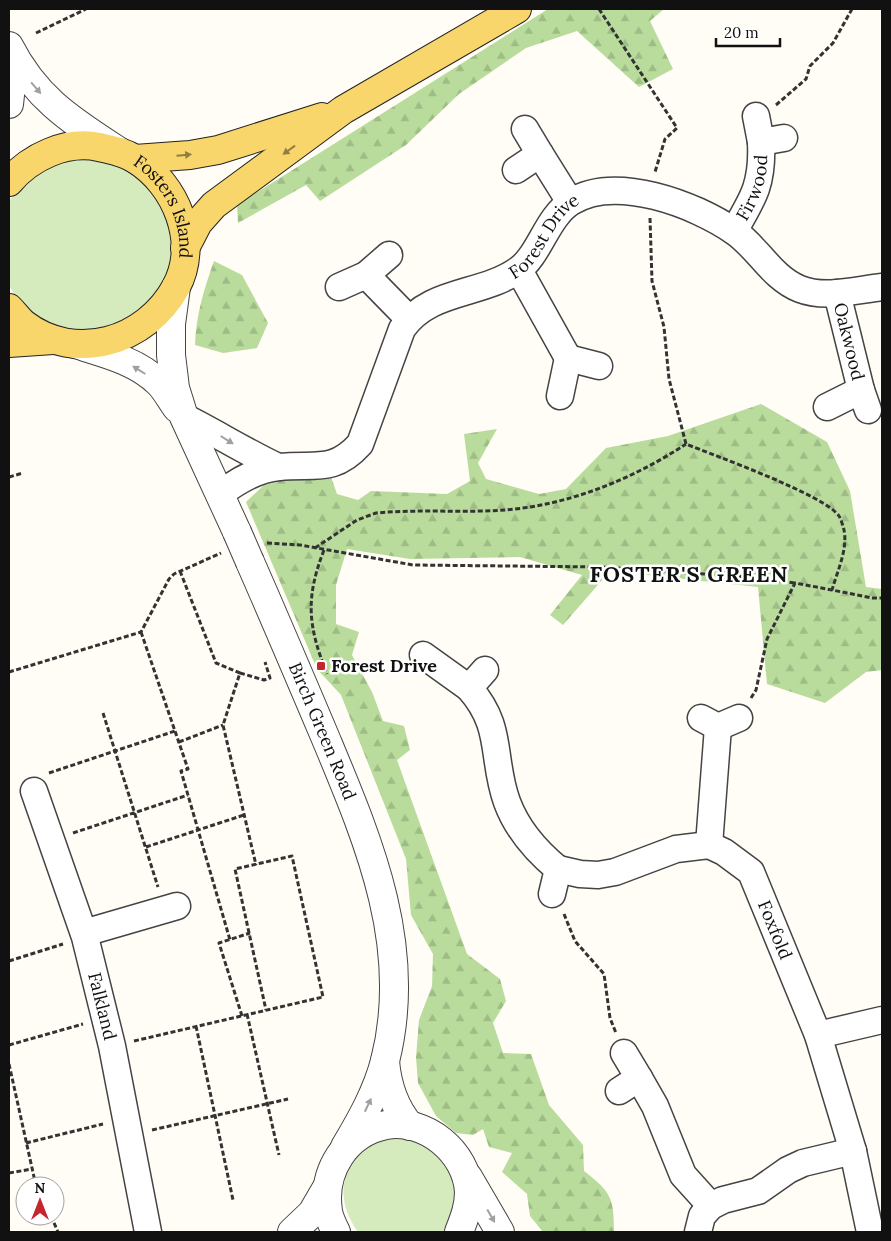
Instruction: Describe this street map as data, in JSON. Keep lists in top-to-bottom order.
{
  "streets": {
    "main road": ["Fosters Island"],
    "street": [
      "Firwood",
      "Forest Drive",
      "Oakwood",
      "Birch Green Road",
      "Foxfold",
      "Falkland"
    ]
  },
  "crossings": [
    ["Firwood", "Forest Drive"],
    ["Fosters Island", "Birch Green Road"],
    ["Forest Drive", "Oakwood"],
    ["Forest Drive", "Birch Green Road"]
  ],
  "districts": ["FOSTER'S GREEN"],
  "places": {
    "transit": ["Forest Drive"]
  },
  "scale_bar": "20 m",
  "north": "top"
}
